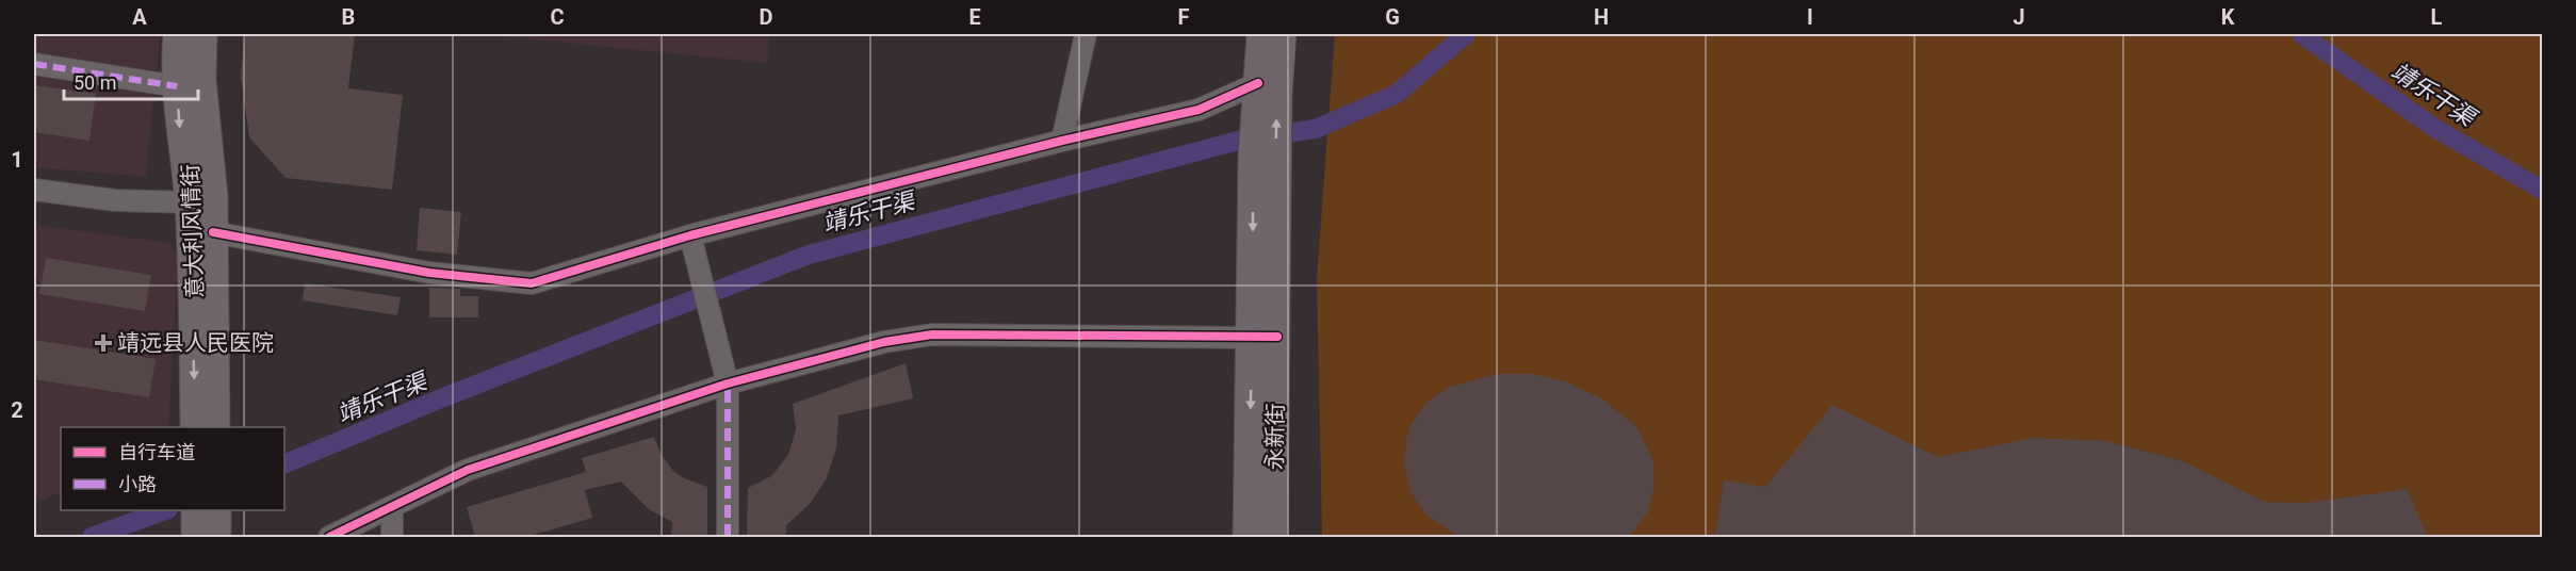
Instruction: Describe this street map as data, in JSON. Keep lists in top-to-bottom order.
{
  "streets": {
    "street": ["意大利风情街", "永新街"]
  },
  "water": ["靖乐干渠"],
  "places": {
    "health": ["靖远县人民医院"]
  },
  "legend": ["自行车道", "小路"],
  "scale_bar": "50 m",
  "grid": {
    "columns": [
      "A",
      "B",
      "C",
      "D",
      "E",
      "F",
      "G",
      "H",
      "I",
      "J",
      "K",
      "L"
    ],
    "rows": ["1", "2"]
  }
}
